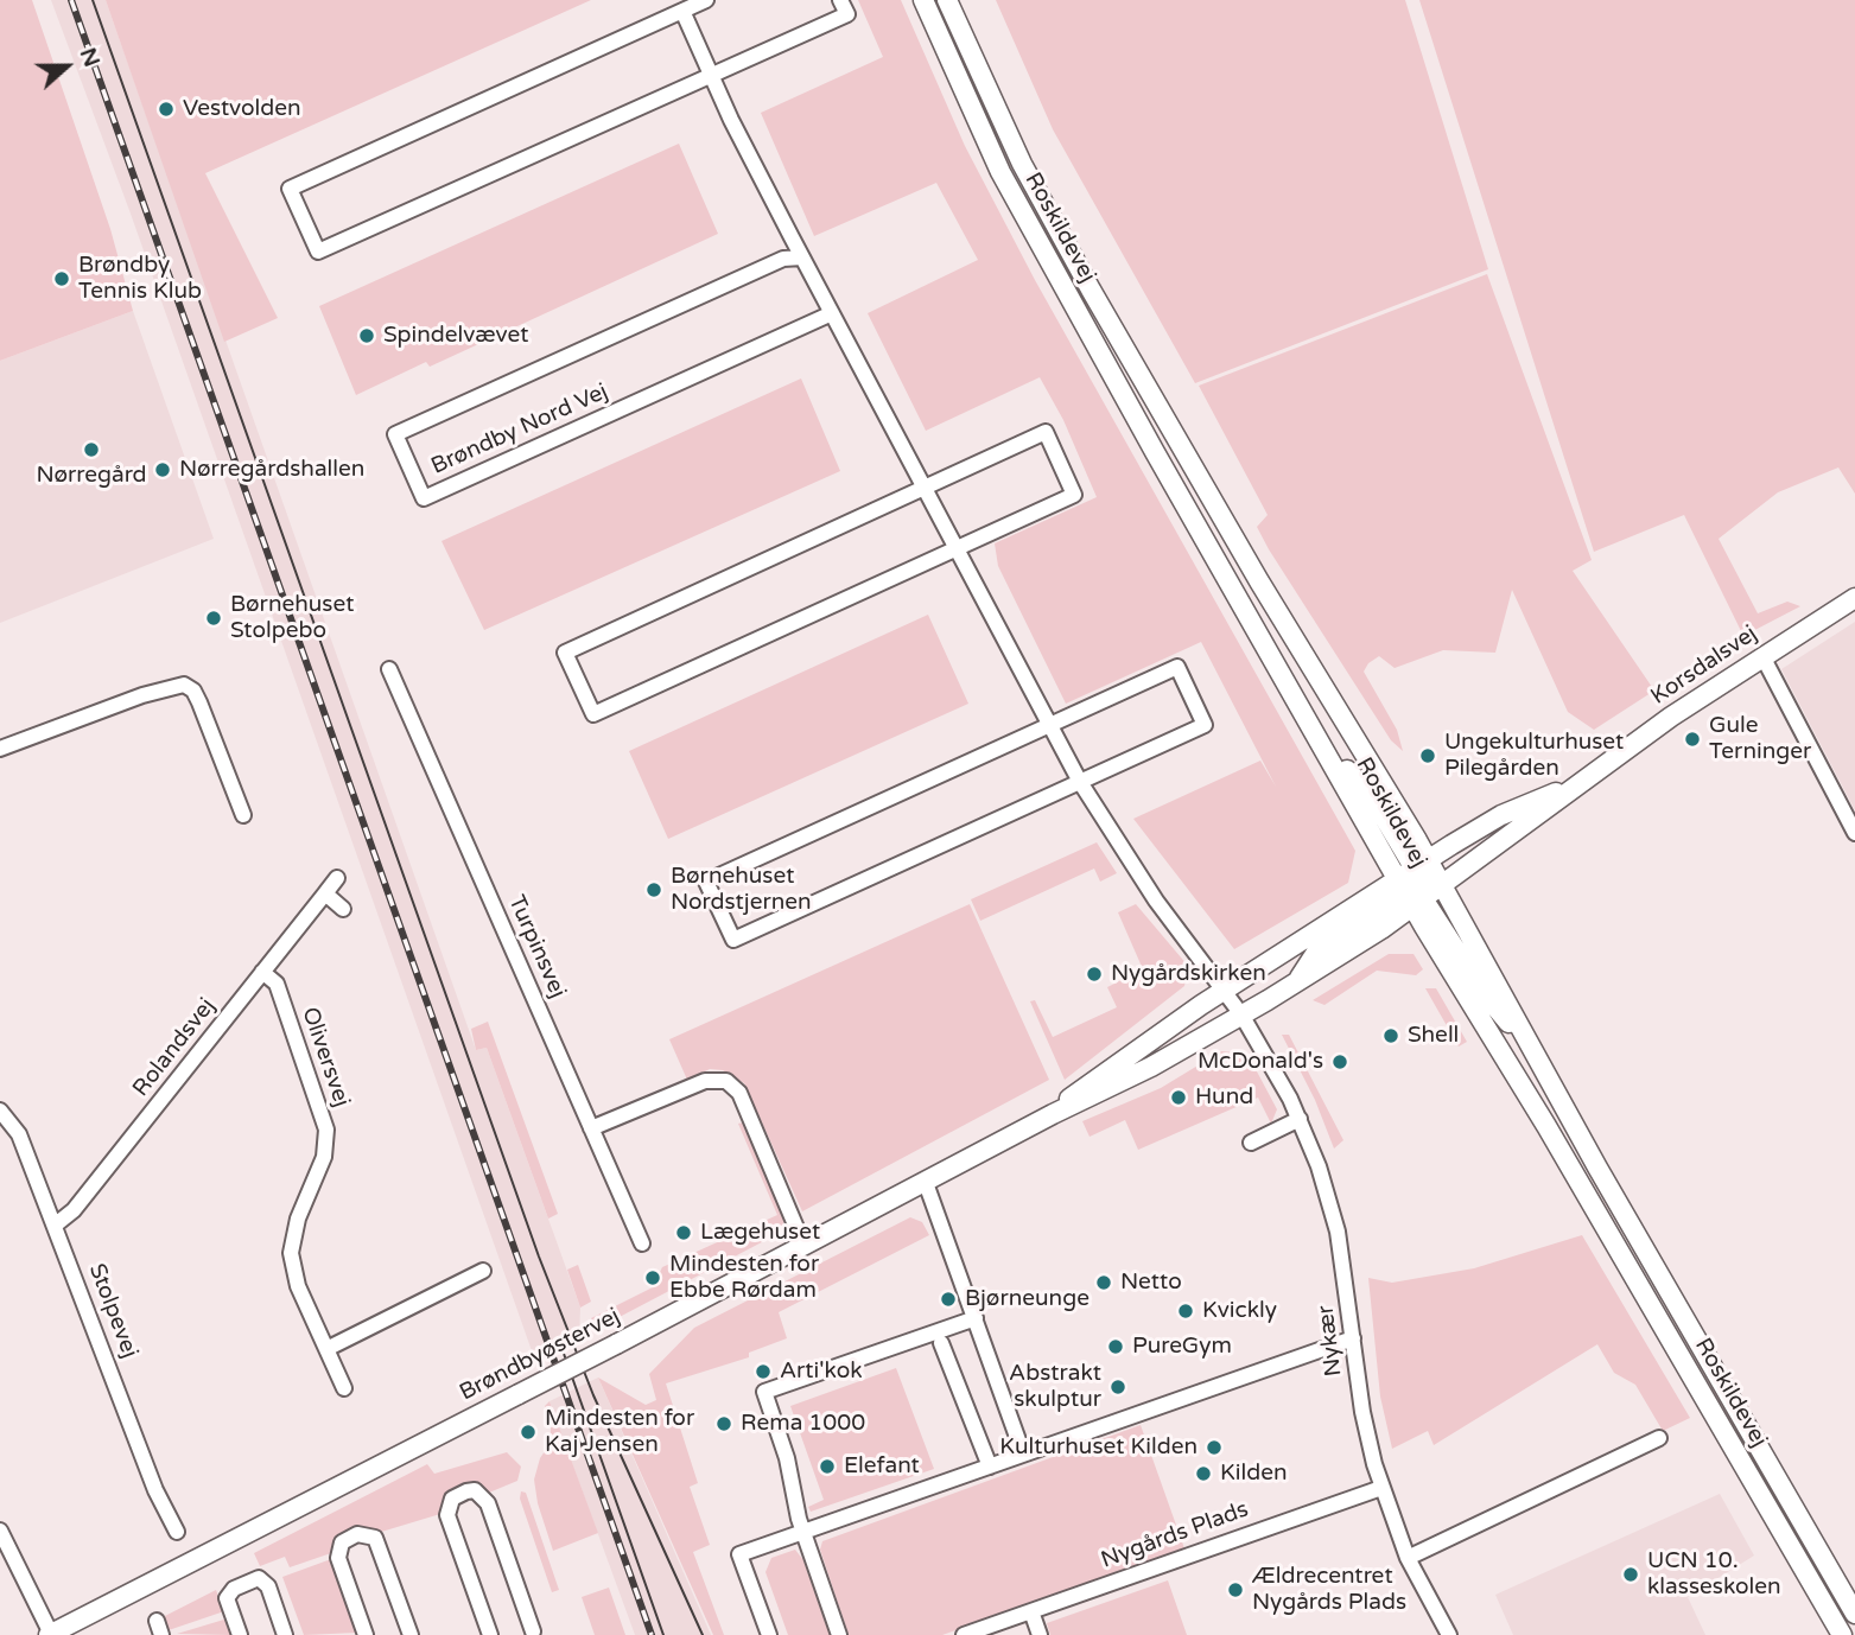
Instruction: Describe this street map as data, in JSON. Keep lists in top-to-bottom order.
{
  "streets": {
    "main road": ["Roskildevej", "Korsdalsvej", "Brøndbyøstervej"],
    "street": [
      "Brøndby Nord Vej",
      "Turpinsvej",
      "Rolandsvej",
      "Oliversvej",
      "Stolpevej",
      "Nykær",
      "Nygårds Plads"
    ]
  },
  "crossings": [
    ["Roskildevej", "Korsdalsvej"],
    ["Roskildevej", "Brøndbyøstervej"],
    ["Korsdalsvej", "Brøndbyøstervej"],
    ["Rolandsvej", "Oliversvej"],
    ["Rolandsvej", "Stolpevej"],
    ["Nykær", "Brøndbyøstervej"],
    ["Nykær", "Nygårds Plads"]
  ],
  "places": [
    "Vestvolden",
    "Brøndby Tennis Klub",
    "Spindelvævet",
    "Nørregård",
    "Nørregårdshallen",
    "Børnehuset Stolpebo",
    "Gule Terninger",
    "Ungekulturhuset Pilegården",
    "Børnehuset Nordstjernen",
    "Nygårdskirken",
    "Shell",
    "McDonald's",
    "Hund",
    "Lægehuset",
    "Mindesten for Ebbe Rørdam",
    "Netto",
    "Bjørneunge",
    "Kvickly",
    "PureGym",
    "Arti'kok",
    "Abstrakt skulptur",
    "Rema 1000",
    "Mindesten for Kaj Jensen",
    "Kulturhuset Kilden",
    "Elefant",
    "Kilden",
    "UCN 10. klasseskolen",
    "Ældrecentret Nygårds Plads"
  ],
  "north": "right"
}
